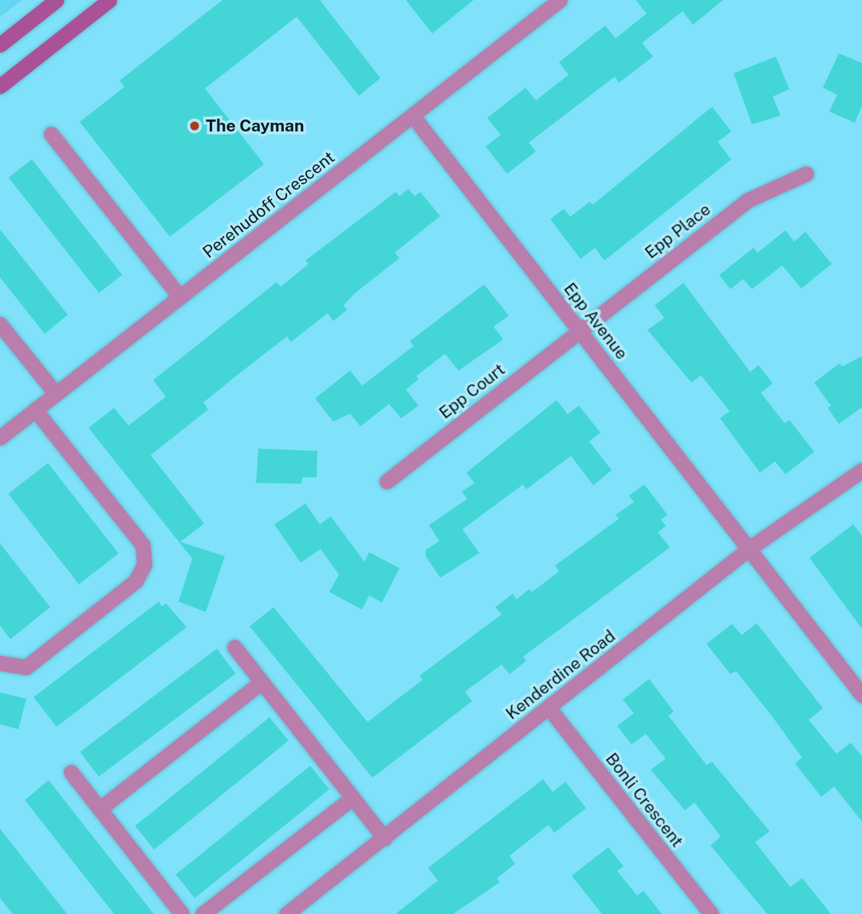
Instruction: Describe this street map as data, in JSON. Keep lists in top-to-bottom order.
{
  "streets": {
    "street": [
      "Perehudoff Crescent",
      "Epp Place",
      "Epp Avenue",
      "Epp Court",
      "Kenderdine Road",
      "Bonli Crescent"
    ]
  },
  "crossings": [
    ["Perehudoff Crescent", "Epp Avenue"],
    ["Epp Place", "Epp Avenue"],
    ["Epp Place", "Epp Court"],
    ["Epp Avenue", "Epp Court"],
    ["Epp Avenue", "Kenderdine Road"],
    ["Kenderdine Road", "Bonli Crescent"]
  ],
  "places": ["The Cayman"]
}
